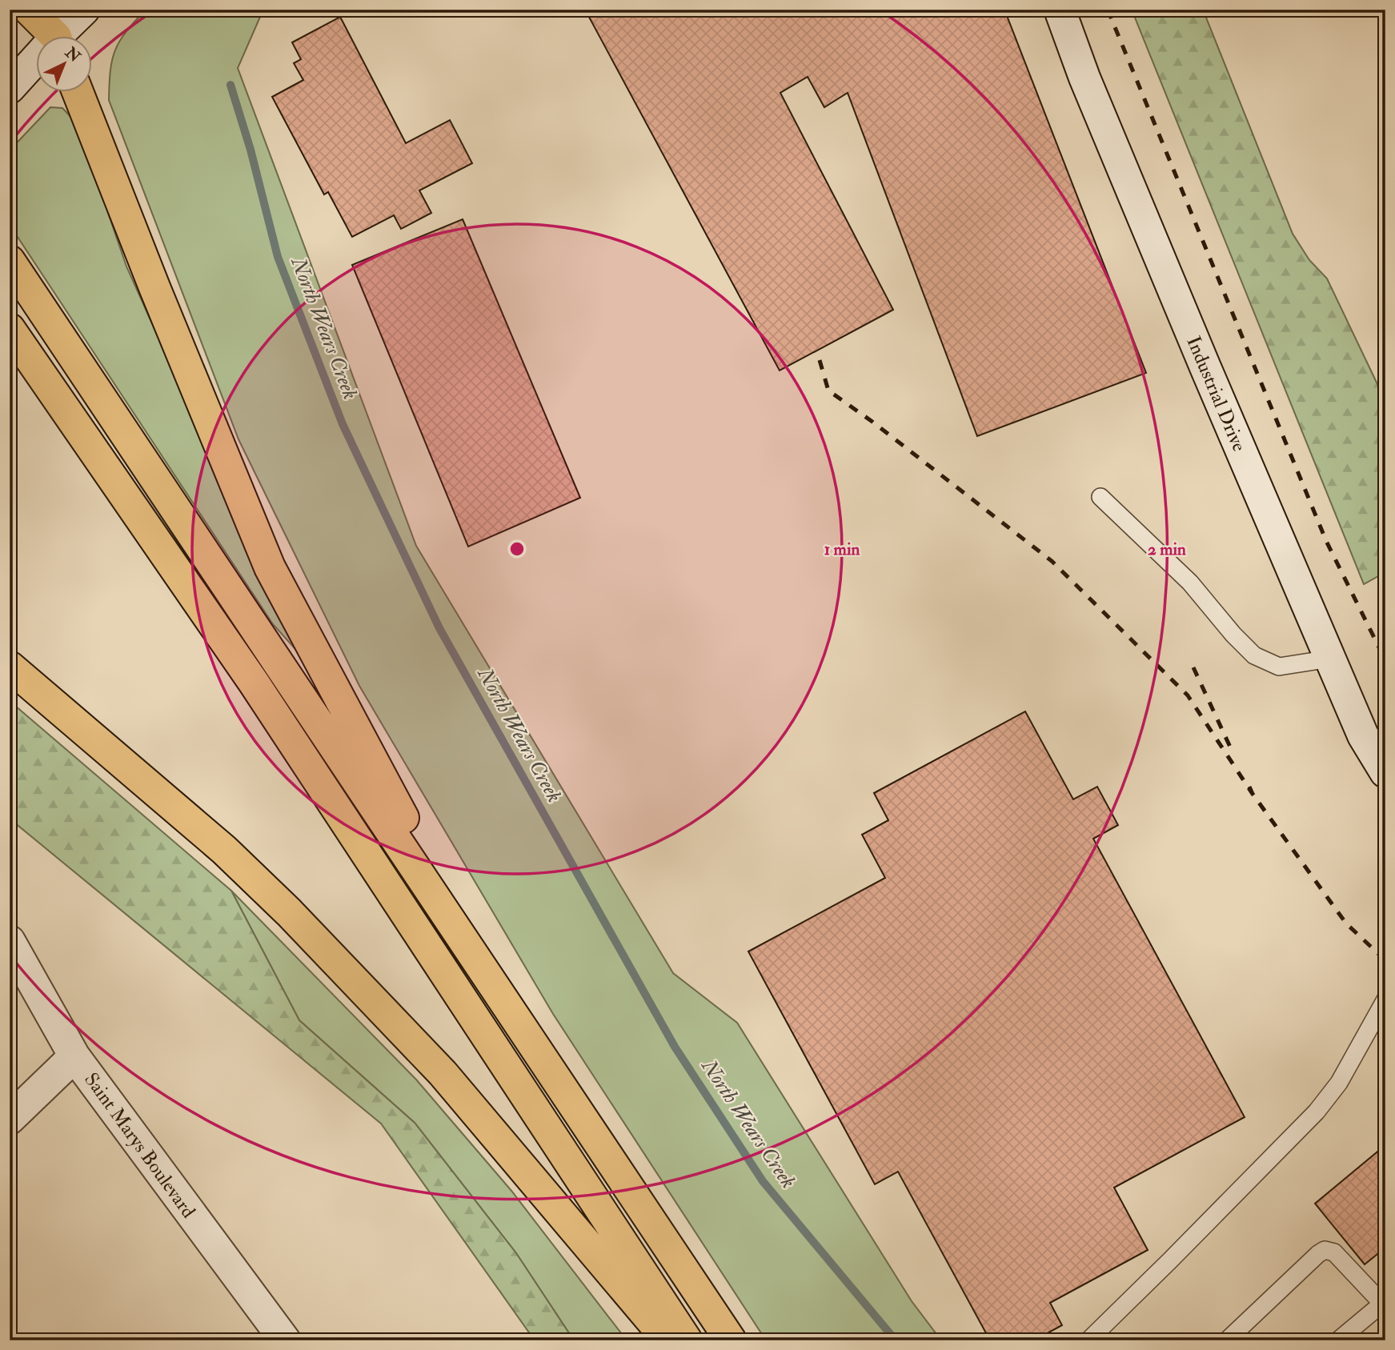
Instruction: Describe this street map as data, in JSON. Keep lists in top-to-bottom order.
{
  "streets": {
    "main road": ["Industrial Drive", "Saint Marys Boulevard"]
  },
  "water": ["North Wears Creek"],
  "north": "top right",
  "rings": ["1 min", "2 min"]
}
